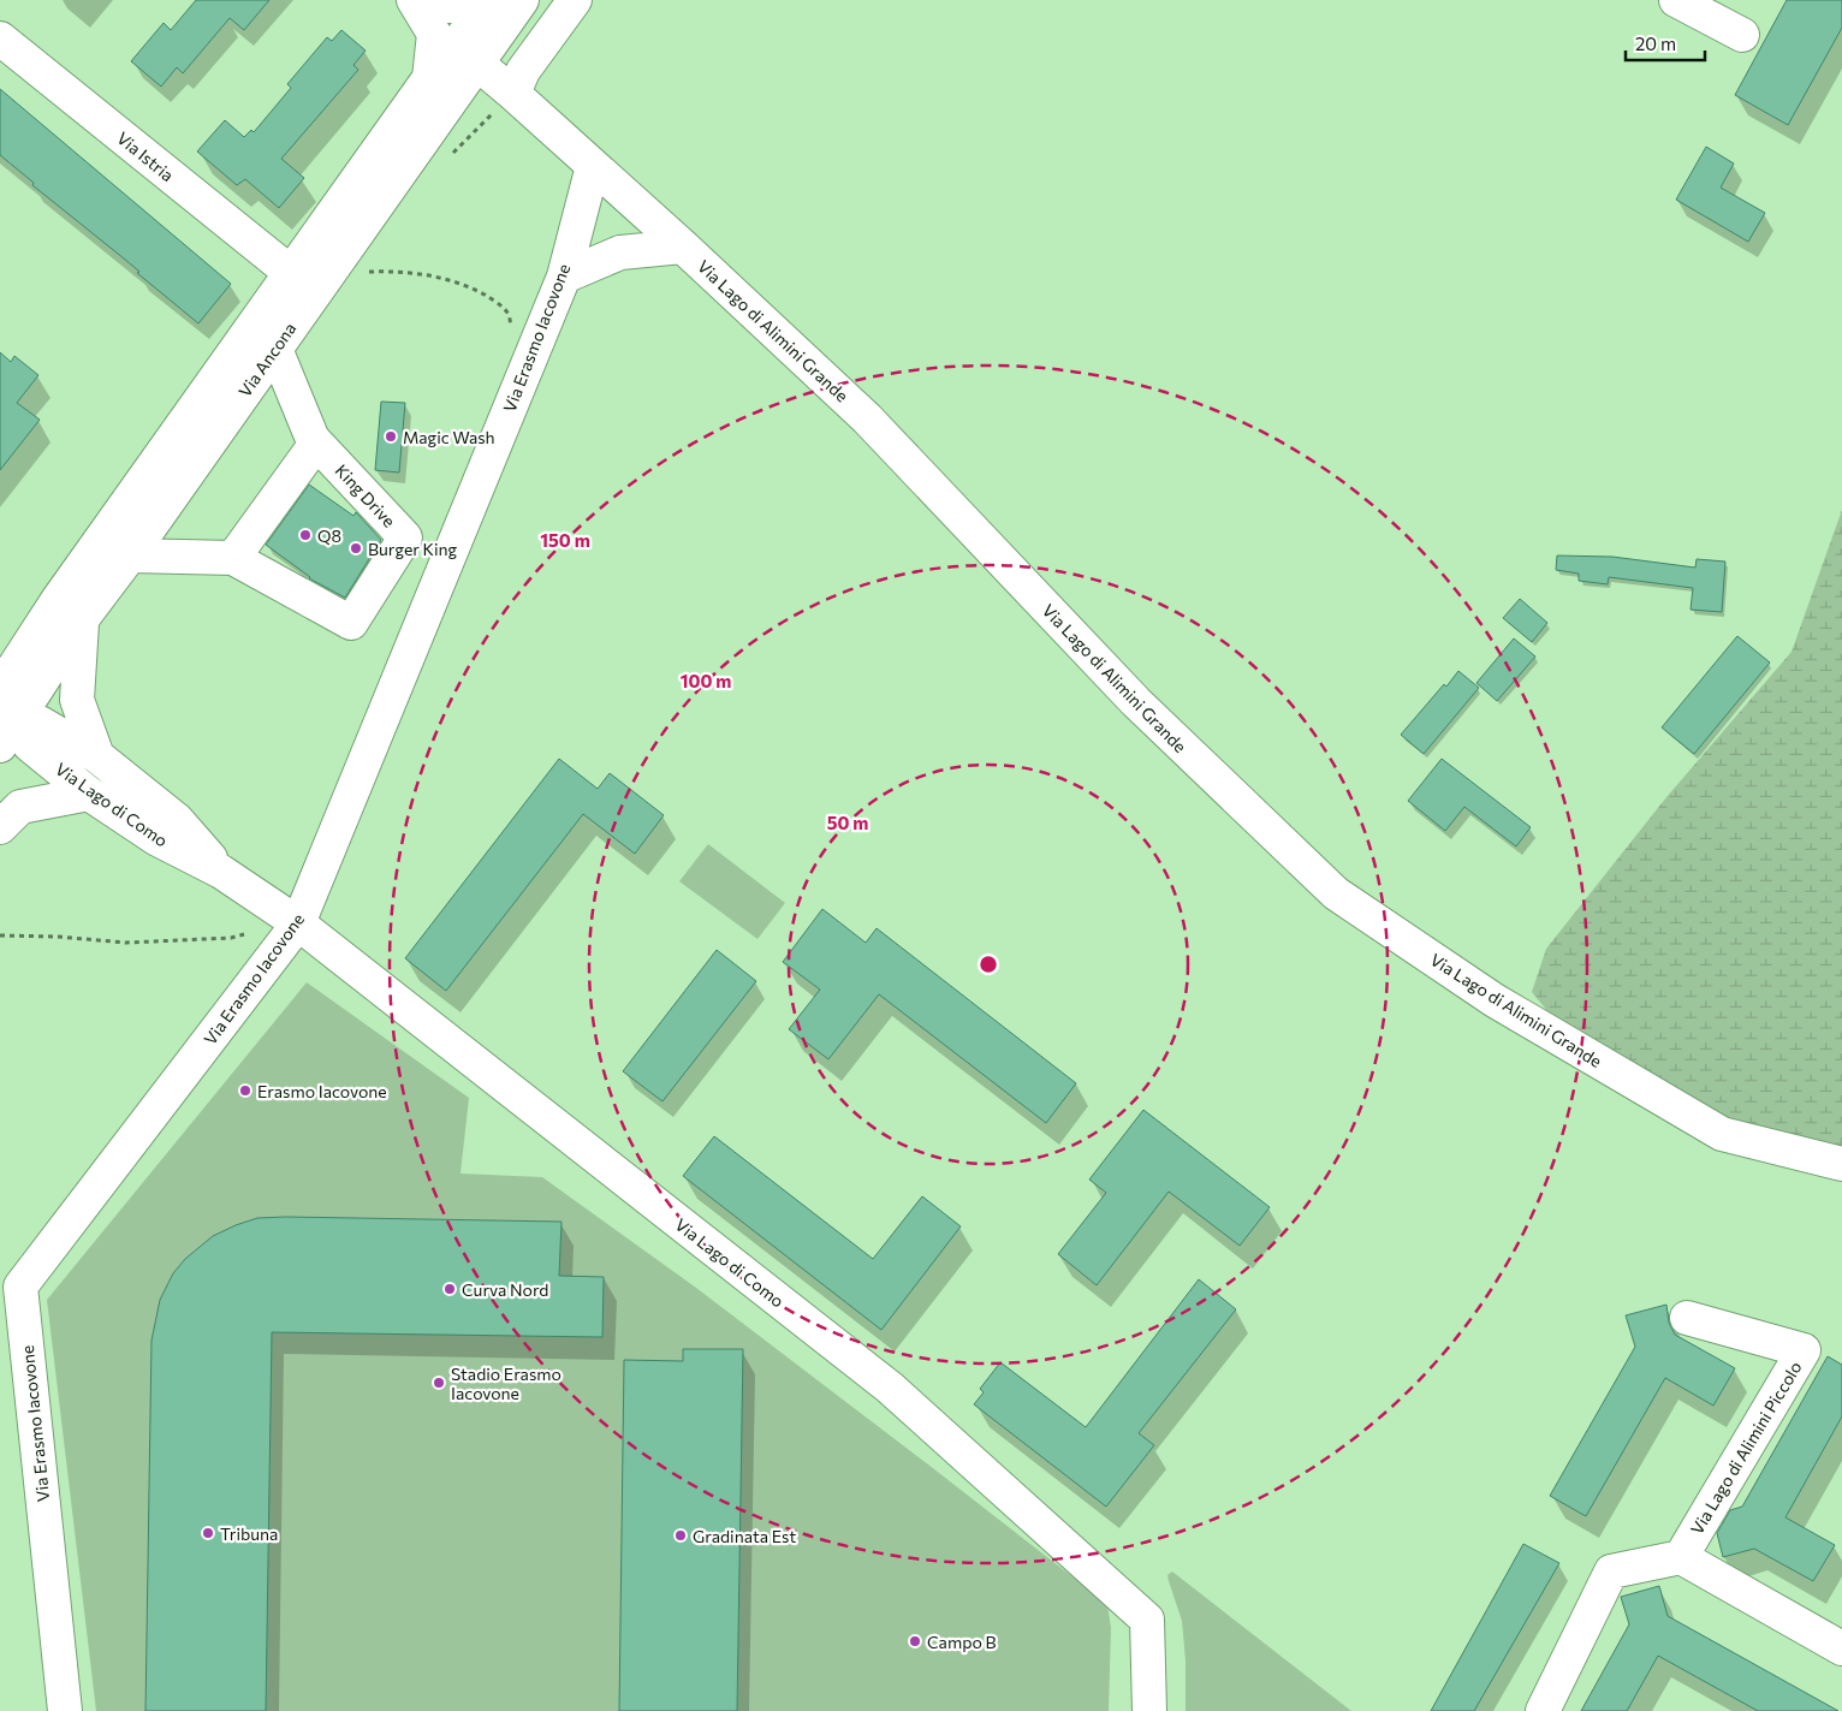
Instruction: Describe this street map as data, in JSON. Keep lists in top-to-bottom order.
{
  "streets": {
    "street": [
      "Via Istria",
      "Via Lago di Alimini Grande",
      "Via Erasmo Iacovone",
      "Via Ancona",
      "King Drive",
      "Via Lago di Como",
      "Via Lago di Alimini Piccolo"
    ]
  },
  "crossings": [
    ["Via Istria", "Via Ancona"],
    ["Via Lago di Alimini Grande", "Via Erasmo Iacovone"],
    ["Via Lago di Alimini Grande", "Via Ancona"],
    ["Via Erasmo Iacovone", "Via Lago di Como"],
    ["Via Ancona", "Via Lago di Como"]
  ],
  "places": [
    "Magic Wash",
    "Q8",
    "Burger King",
    "Erasmo Iacovone",
    "Curva Nord",
    "Stadio Erasmo Iacovone",
    "Tribuna",
    "Gradinata Est",
    "Campo B"
  ],
  "scale_bar": "20 m",
  "rings": ["150 m", "100 m", "50 m"]
}
